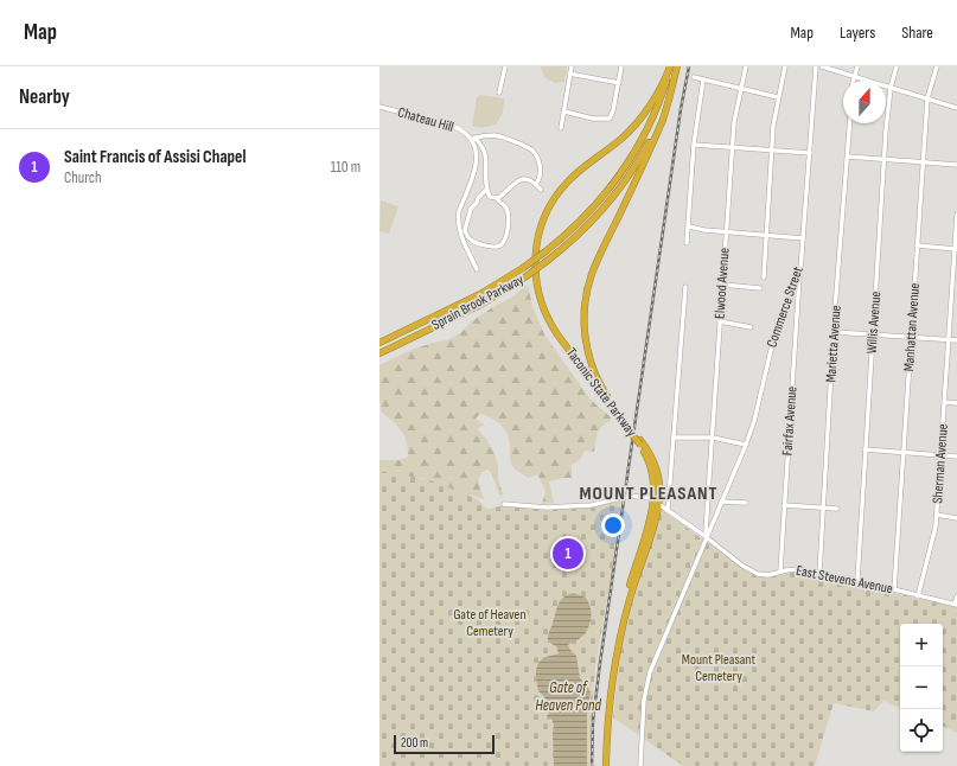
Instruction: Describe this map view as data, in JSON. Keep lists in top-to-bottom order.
{
  "streets": {
    "highway": ["Sprain Brook Parkway", "Taconic State Parkway"],
    "street": [
      "Chateau Hill",
      "Elwood Avenue",
      "Commerce Street",
      "Willis Avenue",
      "Manhattan Avenue",
      "Marietta Avenue",
      "Fairfax Avenue",
      "Sherman Avenue",
      "East Stevens Avenue"
    ]
  },
  "crossings": [
    ["Elwood Avenue", "Commerce Street"],
    ["Sprain Brook Parkway", "Taconic State Parkway"],
    ["Commerce Street", "Fairfax Avenue"],
    ["Commerce Street", "East Stevens Avenue"],
    ["Willis Avenue", "East Stevens Avenue"],
    ["Manhattan Avenue", "East Stevens Avenue"],
    ["Marietta Avenue", "East Stevens Avenue"],
    ["Taconic State Parkway", "East Stevens Avenue"],
    ["Fairfax Avenue", "East Stevens Avenue"],
    ["Sherman Avenue", "East Stevens Avenue"]
  ],
  "districts": ["MOUNT PLEASANT"],
  "water": ["Gate of Heaven Pond"],
  "parks": ["Gate of Heaven Cemetery", "Mount Pleasant Cemetery"],
  "scale_bar": "200 m",
  "north": "top",
  "page": {
    "header": "Map",
    "nav": ["Map", "Layers", "Share"],
    "heading": "Nearby",
    "list": [
      {
        "mark": "1",
        "name": "Saint Francis of Assisi Chapel",
        "note": "Church",
        "value": "110 m"
      }
    ],
    "pins": "1",
    "map_buttons": ["+", "−"],
    "scale": "200 m"
  }
}
